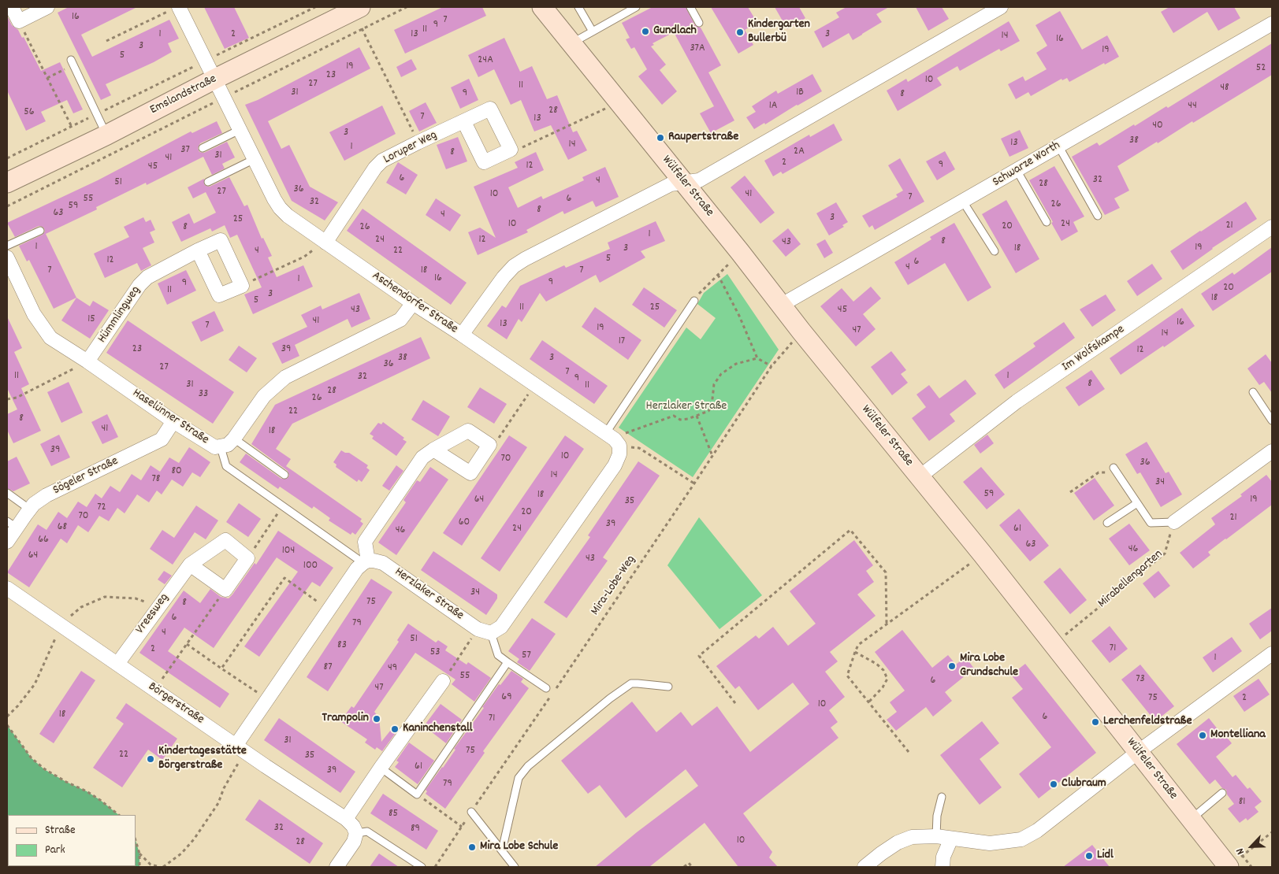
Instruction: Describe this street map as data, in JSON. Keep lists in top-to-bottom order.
{
  "streets": {
    "main road": ["Emslandstraße", "Wülfeler Straße"],
    "street": [
      "Loruper Weg",
      "Schwarze Worth",
      "Aschendorfer Straße",
      "Hümmlingweg",
      "Im Wolfskampe",
      "Haselünner Straße",
      "Sögeler Straße",
      "Herzlaker Straße",
      "Vreesweg",
      "Börgerstraße"
    ],
    "path": ["Mirabellengarten", "Mira-Lobe-Weg"]
  },
  "crossings": [
    ["Emslandstraße", "Aschendorfer Straße"],
    ["Loruper Weg", "Aschendorfer Straße"],
    ["Schwarze Worth", "Wülfeler Straße"],
    ["Wülfeler Straße", "Aschendorfer Straße"],
    ["Wülfeler Straße", "Im Wolfskampe"],
    ["Wülfeler Straße", "Mirabellengarten"],
    ["Wülfeler Straße", "Mira-Lobe-Weg"],
    ["Aschendorfer Straße", "Haselünner Straße"],
    ["Hümmlingweg", "Haselünner Straße"],
    ["Haselünner Straße", "Sögeler Straße"],
    ["Vreesweg", "Börgerstraße"]
  ],
  "parks": ["Herzlaker Straße"],
  "places": [
    "Gundlach",
    "Kindergarten Bullerbü",
    "Raupertstraße",
    "Mira Lobe Grundschule",
    "Trampolin",
    "Lerchenfeldstraße",
    "Kaninchenstall",
    "Montelliana",
    "Kindertagesstätte Börgerstraße",
    "Clubraum",
    "Mira Lobe Schule",
    "Lidl"
  ],
  "house_numbers": [
    "16",
    "7",
    "9",
    "11",
    "1",
    "2",
    "13",
    "3",
    "14",
    "16",
    "3",
    "37A",
    "19",
    "5",
    "24A",
    "19",
    "52",
    "23",
    "10",
    "27",
    "11",
    "48",
    "31",
    "1B",
    "9",
    "8",
    "1A",
    "44",
    "28",
    "56",
    "7",
    "13",
    "40",
    "3",
    "38",
    "13",
    "14",
    "1",
    "37",
    "2A",
    "8",
    "31",
    "41",
    "2",
    "9",
    "12",
    "45",
    "6",
    "32",
    "4",
    "51",
    "28",
    "36",
    "27",
    "10",
    "41",
    "7",
    "55",
    "6",
    "32",
    "26",
    "59",
    "8",
    "63",
    "4",
    "3",
    "25",
    "10",
    "24",
    "21",
    "20",
    "8",
    "26",
    "1",
    "24",
    "12",
    "8",
    "43",
    "1",
    "19",
    "3",
    "18",
    "4",
    "22",
    "5",
    "12",
    "6",
    "4",
    "7",
    "18",
    "7",
    "16",
    "1",
    "9",
    "9",
    "20",
    "11",
    "3",
    "18",
    "5",
    "11",
    "25",
    "43",
    "45",
    "15",
    "41",
    "16",
    "13",
    "7",
    "19",
    "47",
    "14",
    "17",
    "23",
    "39",
    "12",
    "38",
    "3",
    "36",
    "27",
    "7",
    "11",
    "1",
    "32",
    "9",
    "8",
    "31",
    "11",
    "28",
    "33",
    "26",
    "22",
    "8",
    "41",
    "18",
    "39",
    "10",
    "70",
    "36",
    "80",
    "14",
    "78",
    "34",
    "59",
    "18",
    "64",
    "19",
    "35",
    "72",
    "20",
    "70",
    "21",
    "60",
    "39",
    "68",
    "24",
    "61",
    "46",
    "66",
    "63",
    "46",
    "104",
    "64",
    "43",
    "100",
    "34",
    "75",
    "8",
    "6",
    "79",
    "4",
    "51",
    "83",
    "71",
    "2",
    "53",
    "57",
    "1",
    "87",
    "49",
    "55",
    "73",
    "6",
    "47",
    "69",
    "75",
    "2",
    "10",
    "18",
    "6",
    "71",
    "31",
    "75",
    "22",
    "35",
    "61",
    "39",
    "79",
    "81",
    "85",
    "32",
    "89",
    "10",
    "28"
  ],
  "legend": ["Straße", "Park"],
  "north": "bottom left"
}
